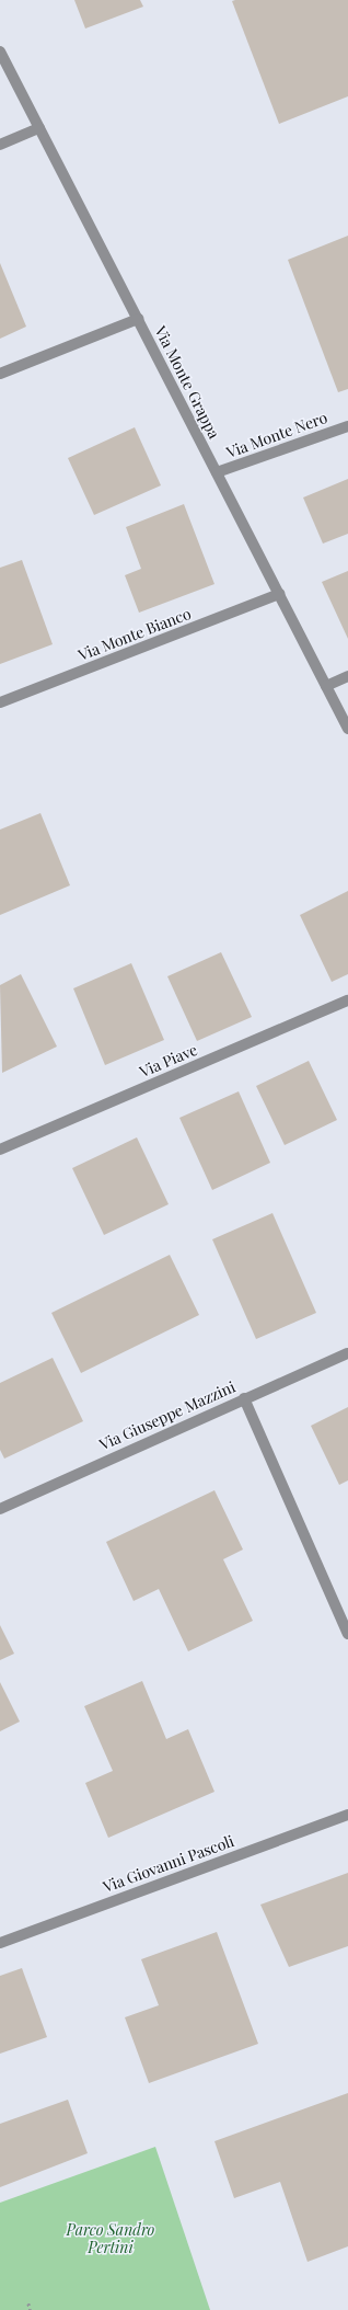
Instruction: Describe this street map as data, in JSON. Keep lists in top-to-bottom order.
{
  "streets": {
    "street": [
      "Via Monte Grappa",
      "Via Monte Nero",
      "Via Monte Bianco",
      "Via Piave",
      "Via Giuseppe Mazzini",
      "Via Giovanni Pascoli"
    ]
  },
  "crossings": [
    ["Via Monte Grappa", "Via Monte Nero"],
    ["Via Monte Grappa", "Via Monte Bianco"]
  ],
  "parks": ["Parco Sandro Pertini"]
}
